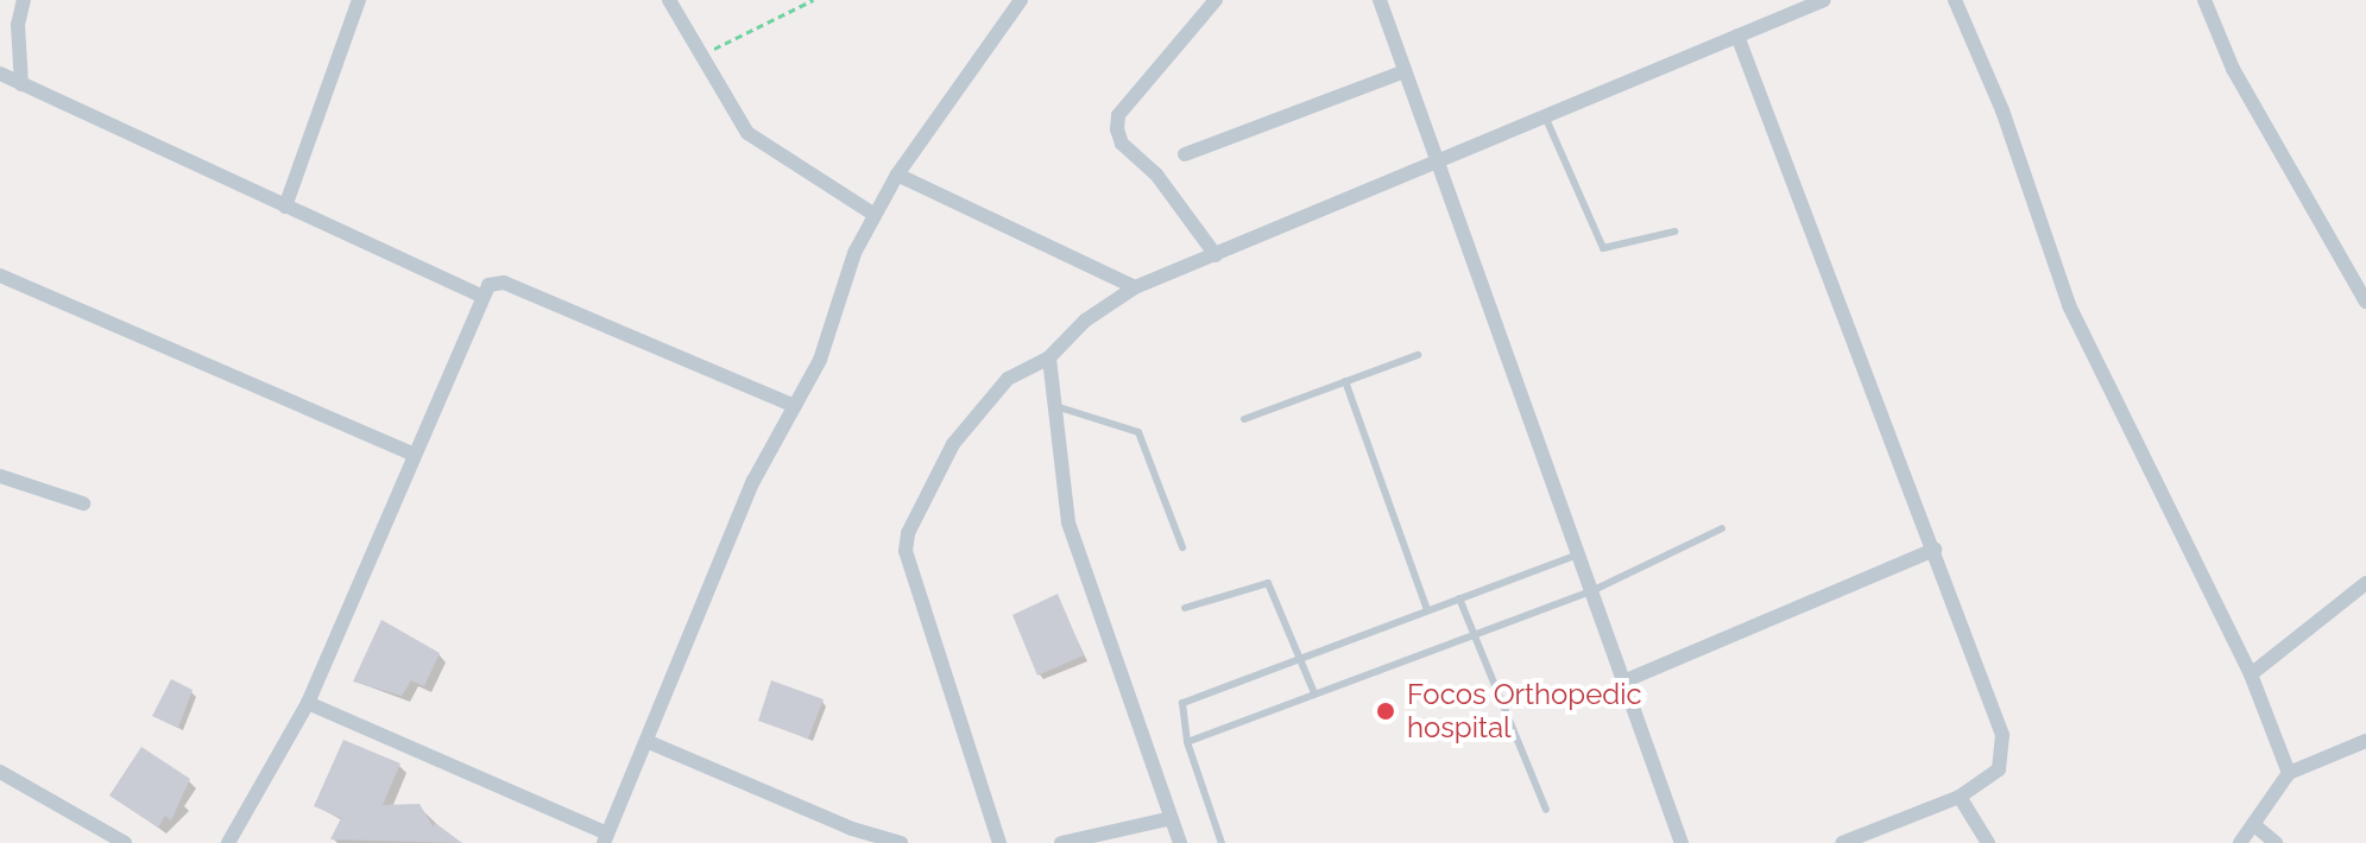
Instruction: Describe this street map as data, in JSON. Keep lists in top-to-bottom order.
{
  "places": ["Focos Orthopedic hospital"]
}
